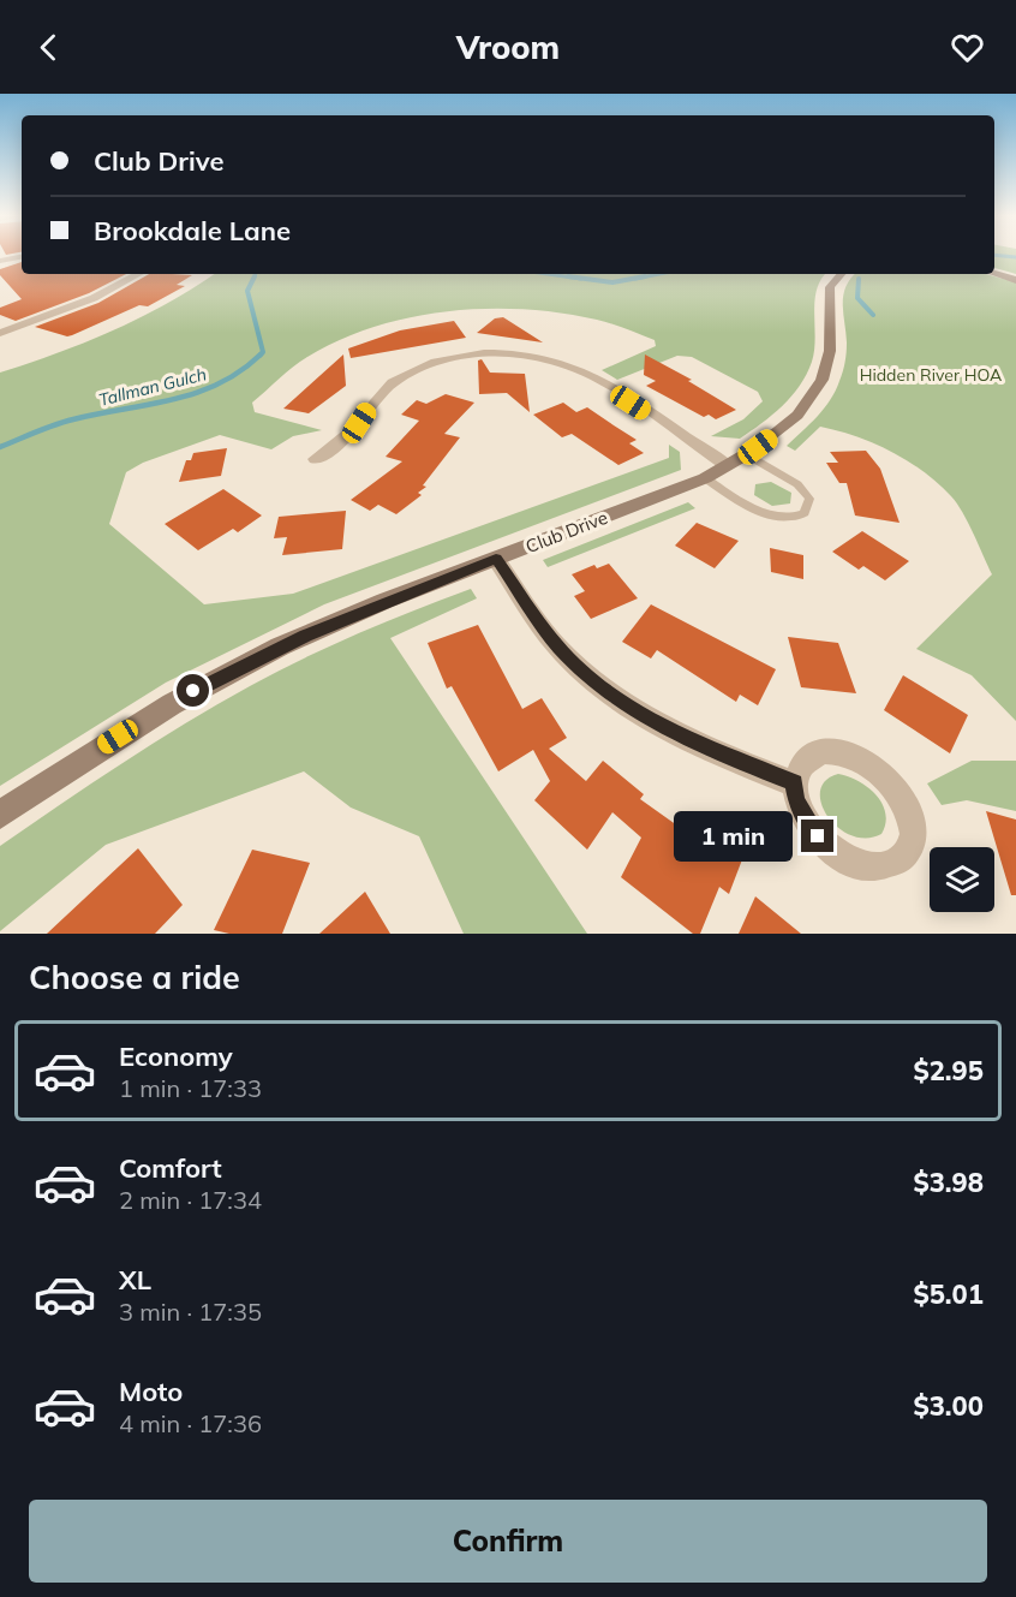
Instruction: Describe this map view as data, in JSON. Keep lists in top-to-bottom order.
{
  "streets": {
    "street": ["Club Drive"]
  },
  "water": ["Tallman Gulch"],
  "parks": ["Hidden River HOA"],
  "page": {
    "header": "Vroom",
    "banner": ["Club Drive", "Brookdale Lane"],
    "bubble": "1 min",
    "heading": "Choose a ride",
    "list": [
      {
        "name": "Economy",
        "note": "1 min · 17:33",
        "value": "$2.95"
      },
      {
        "name": "Comfort",
        "note": "2 min · 17:34",
        "value": "$3.98"
      },
      {
        "name": "XL",
        "note": "3 min · 17:35",
        "value": "$5.01"
      },
      {
        "name": "Moto",
        "note": "4 min · 17:36",
        "value": "$3.00"
      }
    ],
    "buttons": "Confirm"
  }
}
